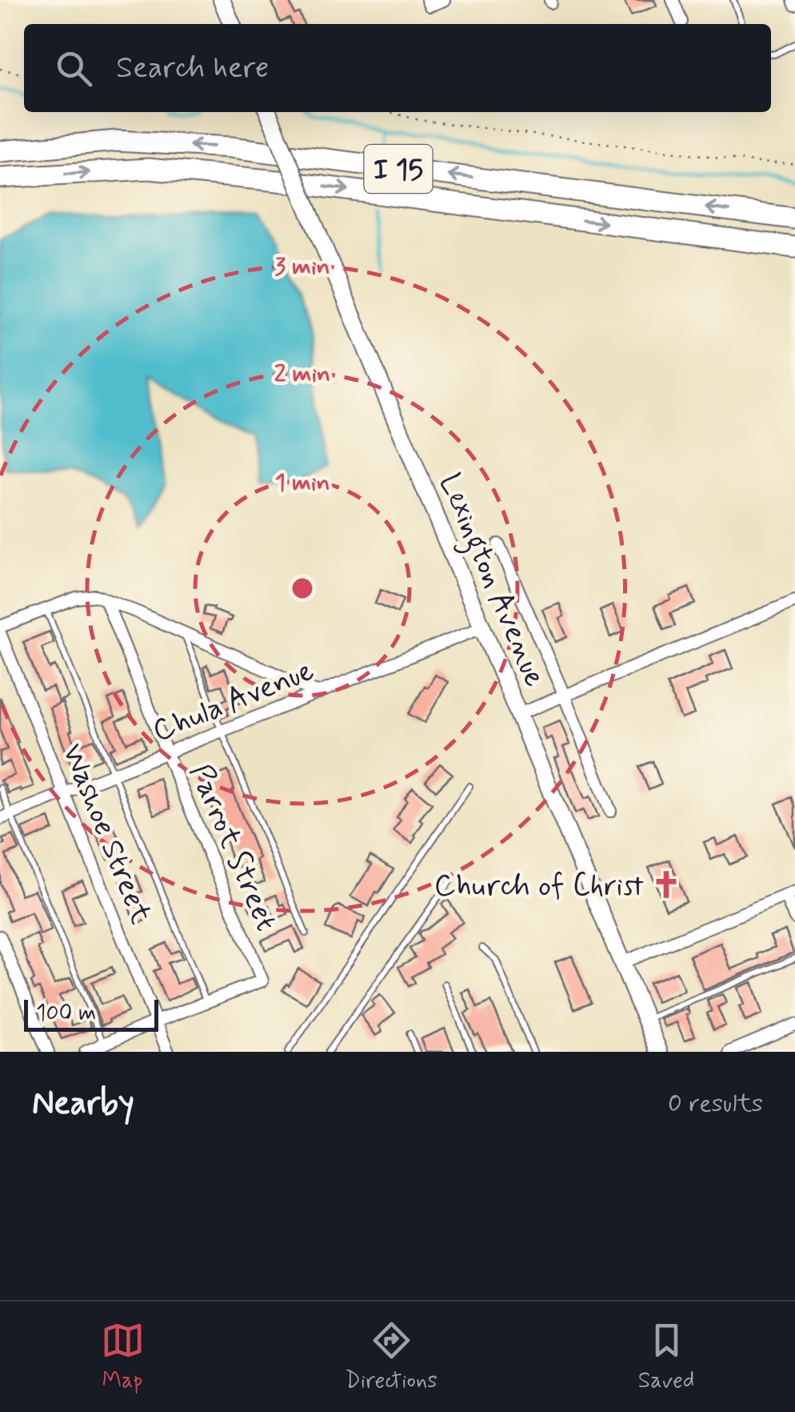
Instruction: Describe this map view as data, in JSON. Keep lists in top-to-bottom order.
{
  "streets": {
    "highway": ["I 15"],
    "street": [
      "Lexington Avenue",
      "Chula Avenue",
      "Washoe Street",
      "Parrot Street"
    ]
  },
  "crossings": [
    ["Lexington Avenue", "Chula Avenue"],
    ["Chula Avenue", "Washoe Street"],
    ["Chula Avenue", "Parrot Street"]
  ],
  "places": {
    "church": ["Church of Christ"]
  },
  "scale_bar": "100 m",
  "page": {
    "search": "Search here",
    "scale": "100 m",
    "heading": ["Nearby", "0 results"],
    "nav": ["Map", "Directions", "Saved"]
  },
  "rings": ["3 min", "2 min", "1 min"]
}
